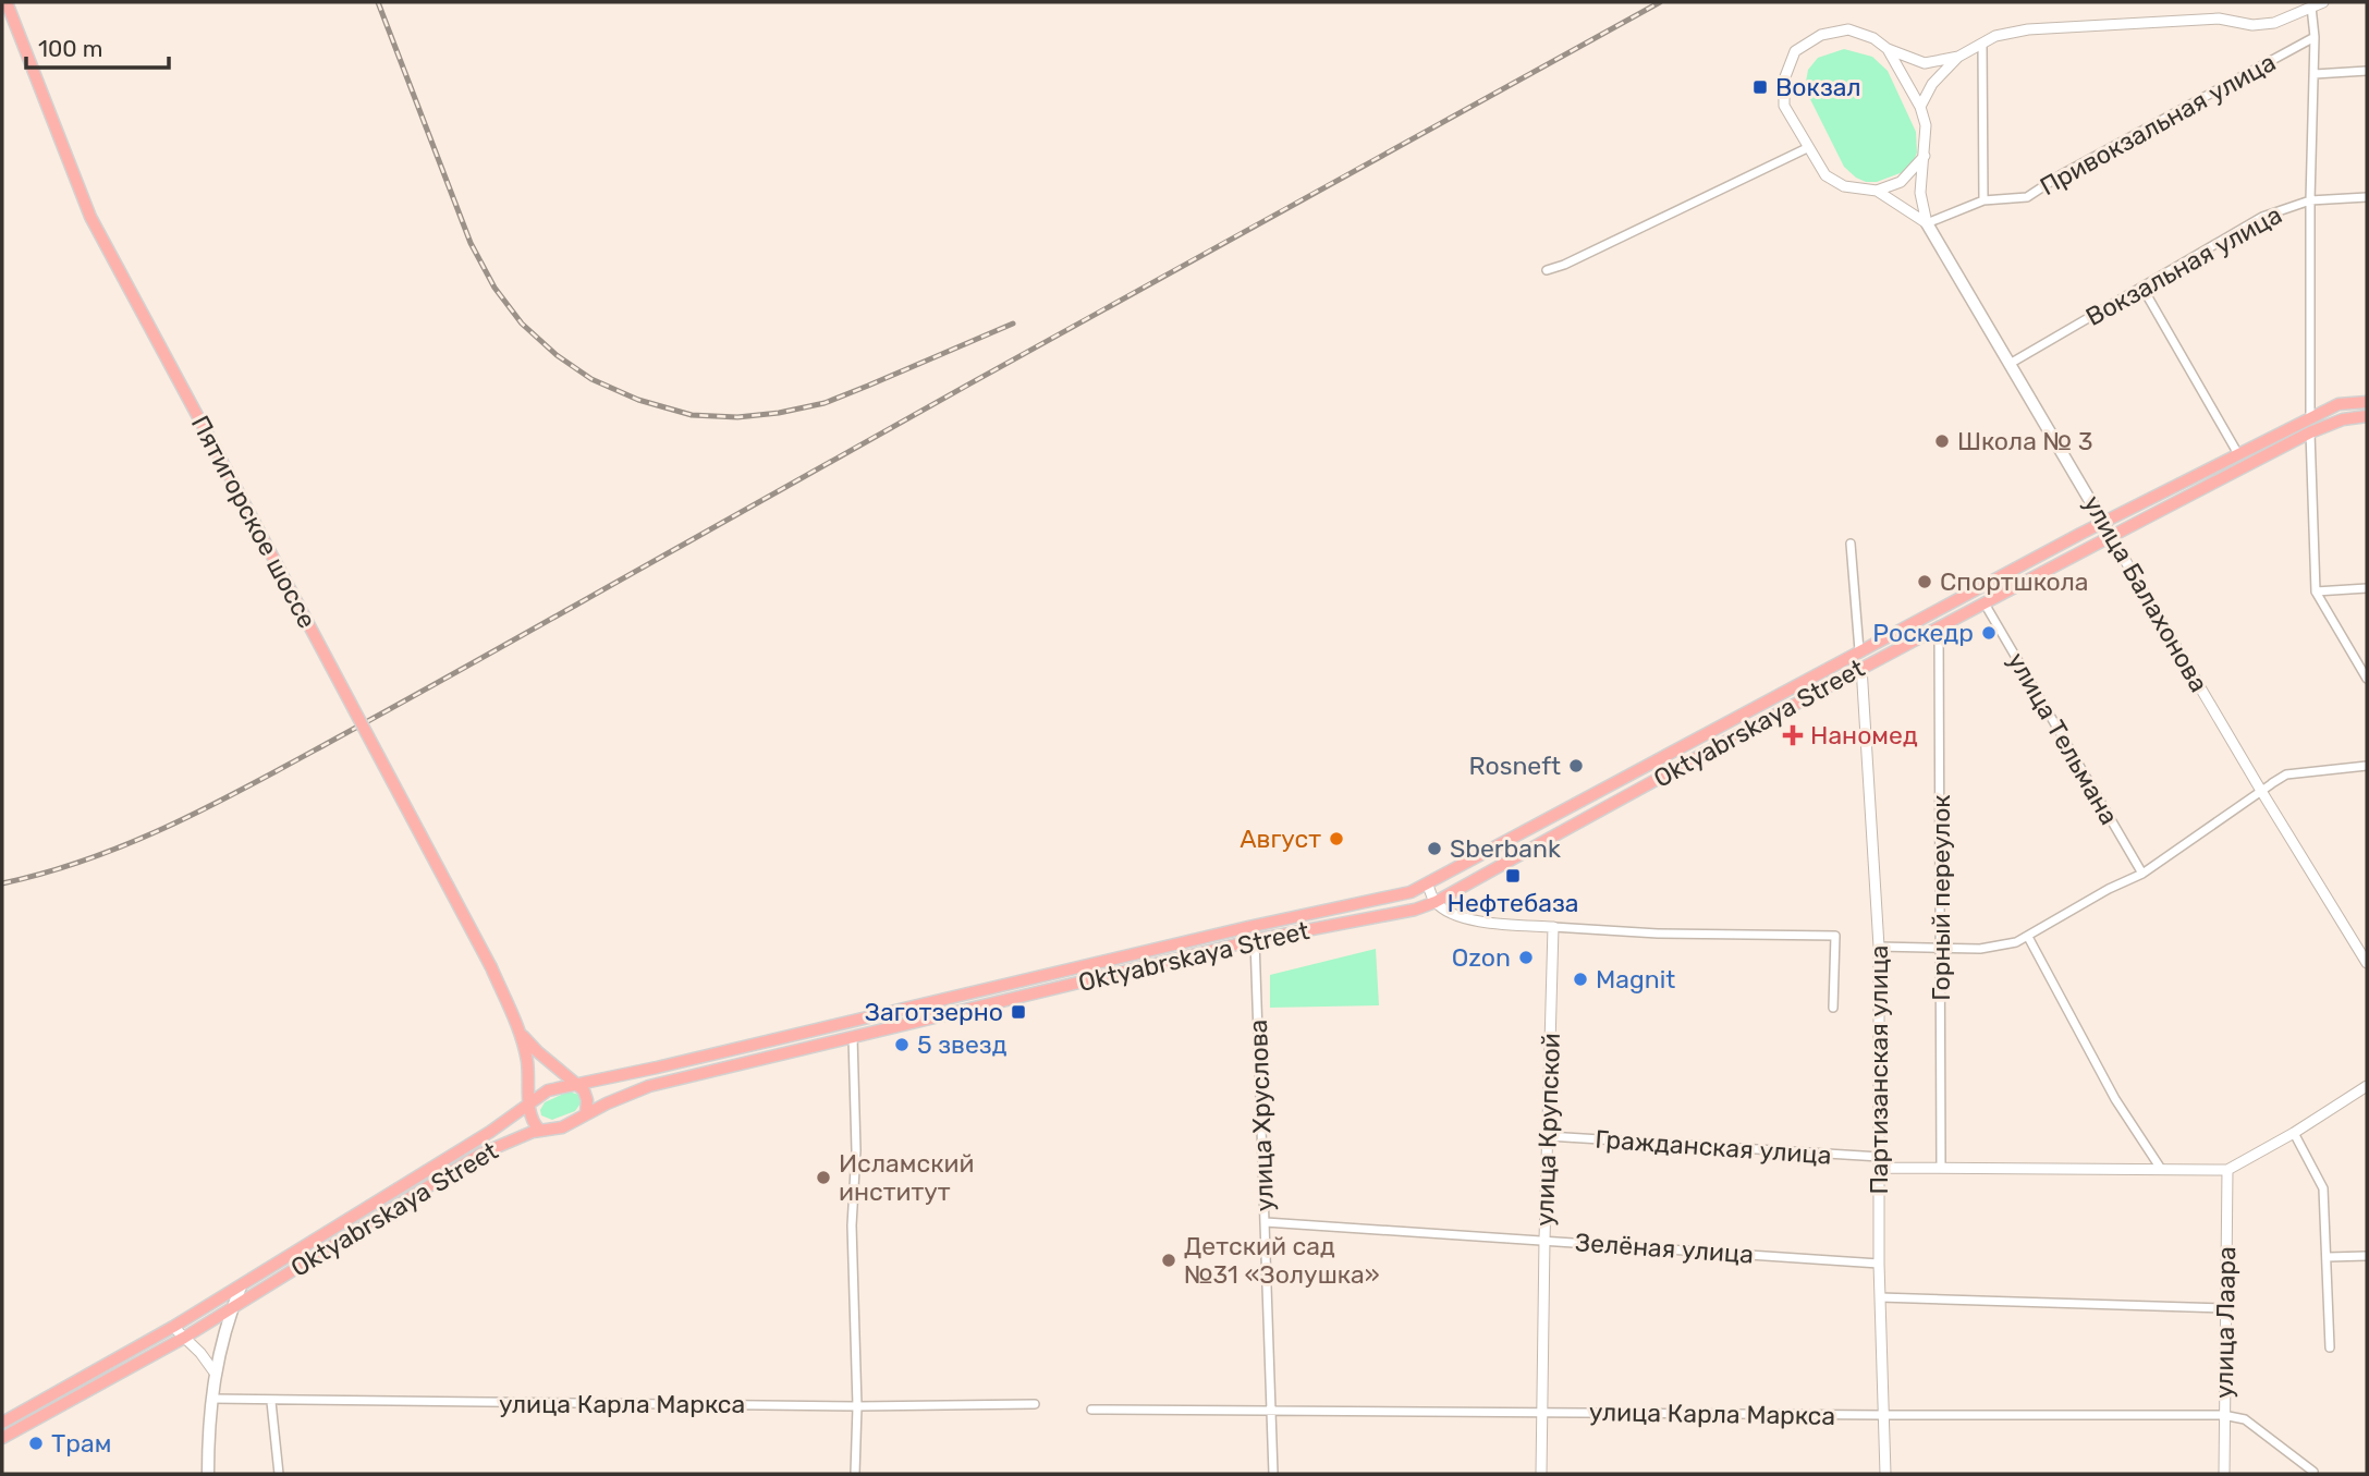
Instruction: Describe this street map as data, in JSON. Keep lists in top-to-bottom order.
{
  "streets": {
    "main road": ["Пятигорское шоссе", "улица Балахонова", "Oktyabrskaya Street"],
    "street": [
      "Привокзальная улица",
      "Вокзальная улица",
      "улица Тельмана",
      "Горный переулок",
      "Партизанская улица",
      "улица Хруслова",
      "улица Крупской",
      "Гражданская улица",
      "Зелёная улица",
      "улица Лаара",
      "улица Карла Маркса"
    ]
  },
  "crossings": [
    ["Привокзальная улица", "улица Балахонова"],
    ["Вокзальная улица", "улица Балахонова"],
    ["Пятигорское шоссе", "Oktyabrskaya Street"],
    ["улица Балахонова", "Oktyabrskaya Street"],
    ["Oktyabrskaya Street", "улица Тельмана"],
    ["Oktyabrskaya Street", "Горный переулок"],
    ["Oktyabrskaya Street", "Партизанская улица"],
    ["Oktyabrskaya Street", "улица Хруслова"],
    ["Горный переулок", "Гражданская улица"],
    ["Партизанская улица", "Гражданская улица"],
    ["Партизанская улица", "Зелёная улица"],
    ["Партизанская улица", "улица Карла Маркса"],
    ["улица Хруслова", "Зелёная улица"],
    ["улица Хруслова", "улица Карла Маркса"],
    ["улица Крупской", "Гражданская улица"],
    ["улица Крупской", "Зелёная улица"],
    ["улица Крупской", "улица Карла Маркса"],
    ["Гражданская улица", "улица Лаара"],
    ["улица Лаара", "улица Карла Маркса"]
  ],
  "places": {
    "transit": ["Вокзал", "Нефтебаза", "Заготзерно"],
    "other": [
      "Школа № 3",
      "Спортшкола",
      "Роскедр",
      "Rosneft",
      "Август",
      "Sberbank",
      "Ozon",
      "Magnit",
      "5 звезд",
      "Исламский институт",
      "Детский сад №31 «Золушка»",
      "Трам"
    ],
    "health": ["Наномед"]
  },
  "scale_bar": "100 m"
}
